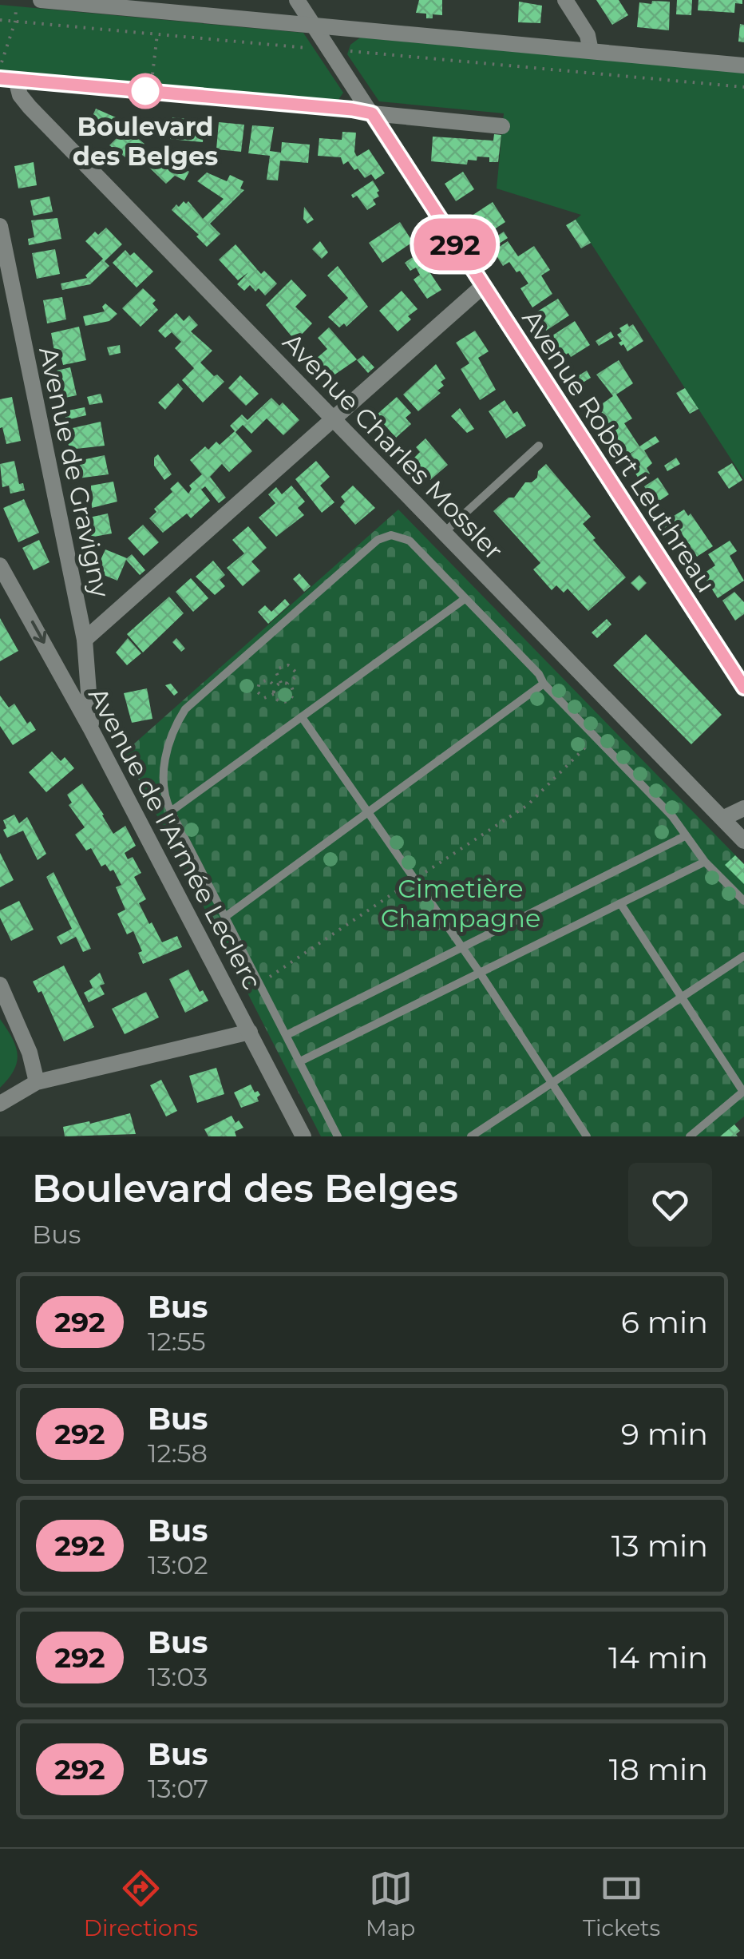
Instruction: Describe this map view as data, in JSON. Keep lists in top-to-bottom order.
{
  "streets": {
    "street": [
      "Avenue Charles Mossler",
      "Avenue Robert Leuthreau",
      "Avenue de Gravigny",
      "Avenue de l'Armée Leclerc"
    ]
  },
  "crossings": [
    ["Avenue de Gravigny", "Avenue de l'Armée Leclerc"]
  ],
  "parks": ["Cimetière Champagne"],
  "places": ["Boulevard des Belges"],
  "lines": ["bus line 292"],
  "page": {
    "on_map": "292",
    "heading": ["Boulevard des Belges", "Bus"],
    "list": [
      {
        "mark": "292",
        "name": "Bus",
        "note": "12:55",
        "value": "6 min"
      },
      {
        "mark": "292",
        "name": "Bus",
        "note": "12:58",
        "value": "9 min"
      },
      {
        "mark": "292",
        "name": "Bus",
        "note": "13:02",
        "value": "13 min"
      },
      {
        "mark": "292",
        "name": "Bus",
        "note": "13:03",
        "value": "14 min"
      },
      {
        "mark": "292",
        "name": "Bus",
        "note": "13:07",
        "value": "18 min"
      }
    ],
    "tabs": ["Directions", "Map", "Tickets"]
  }
}
